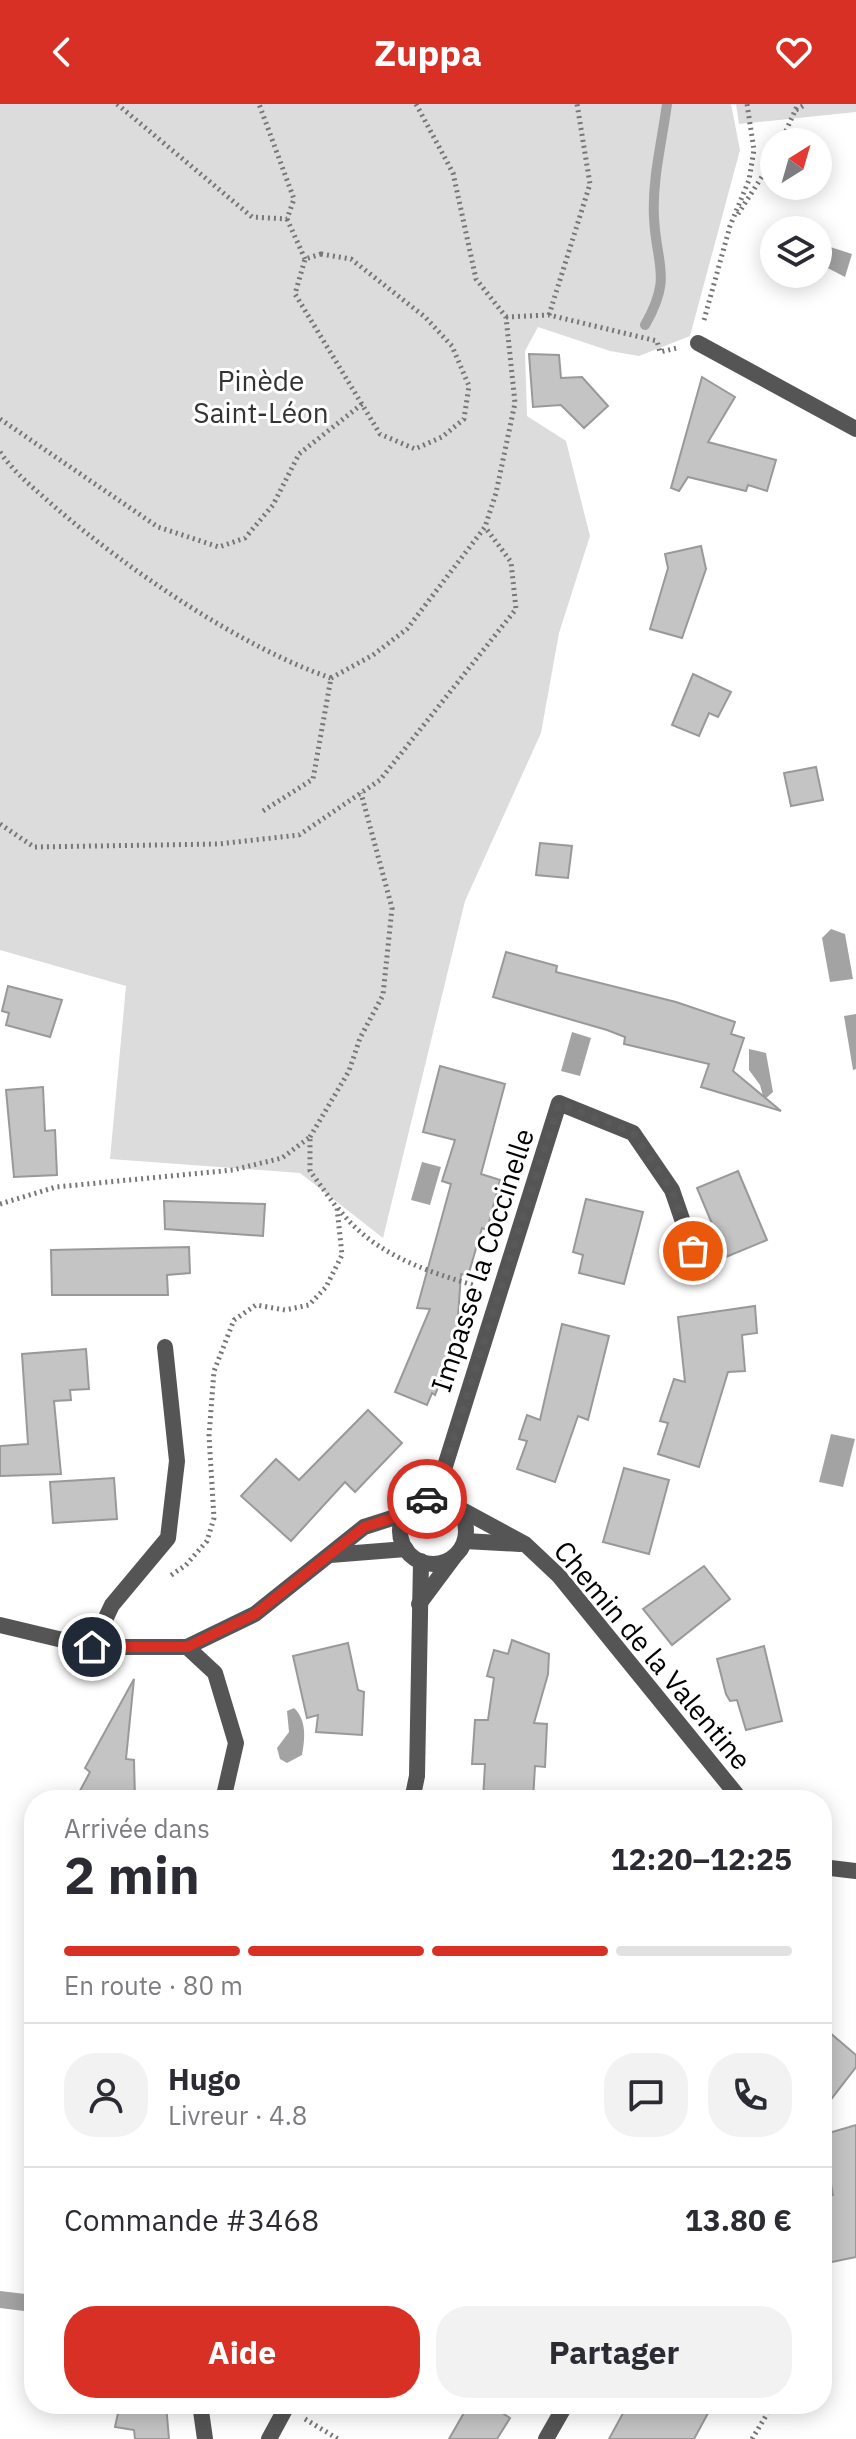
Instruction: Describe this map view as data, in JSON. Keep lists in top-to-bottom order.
{
  "streets": {
    "street": ["Impasse la Coccinelle", "Chemin de la Valentine"]
  },
  "crossings": [
    ["Impasse la Coccinelle", "Chemin de la Valentine"]
  ],
  "parks": ["Pinède Saint-Léon"],
  "north": "top right",
  "page": {
    "header": "Zuppa",
    "heading": ["2 min", "Arrivée dans", "12:20–12:25"],
    "panel": [
      "Hugo",
      "Livreur · 4.8",
      "Commande #3468",
      "13.80 €"
    ],
    "bar": "En route · 80 m",
    "buttons": ["Aide", "Partager"]
  }
}
